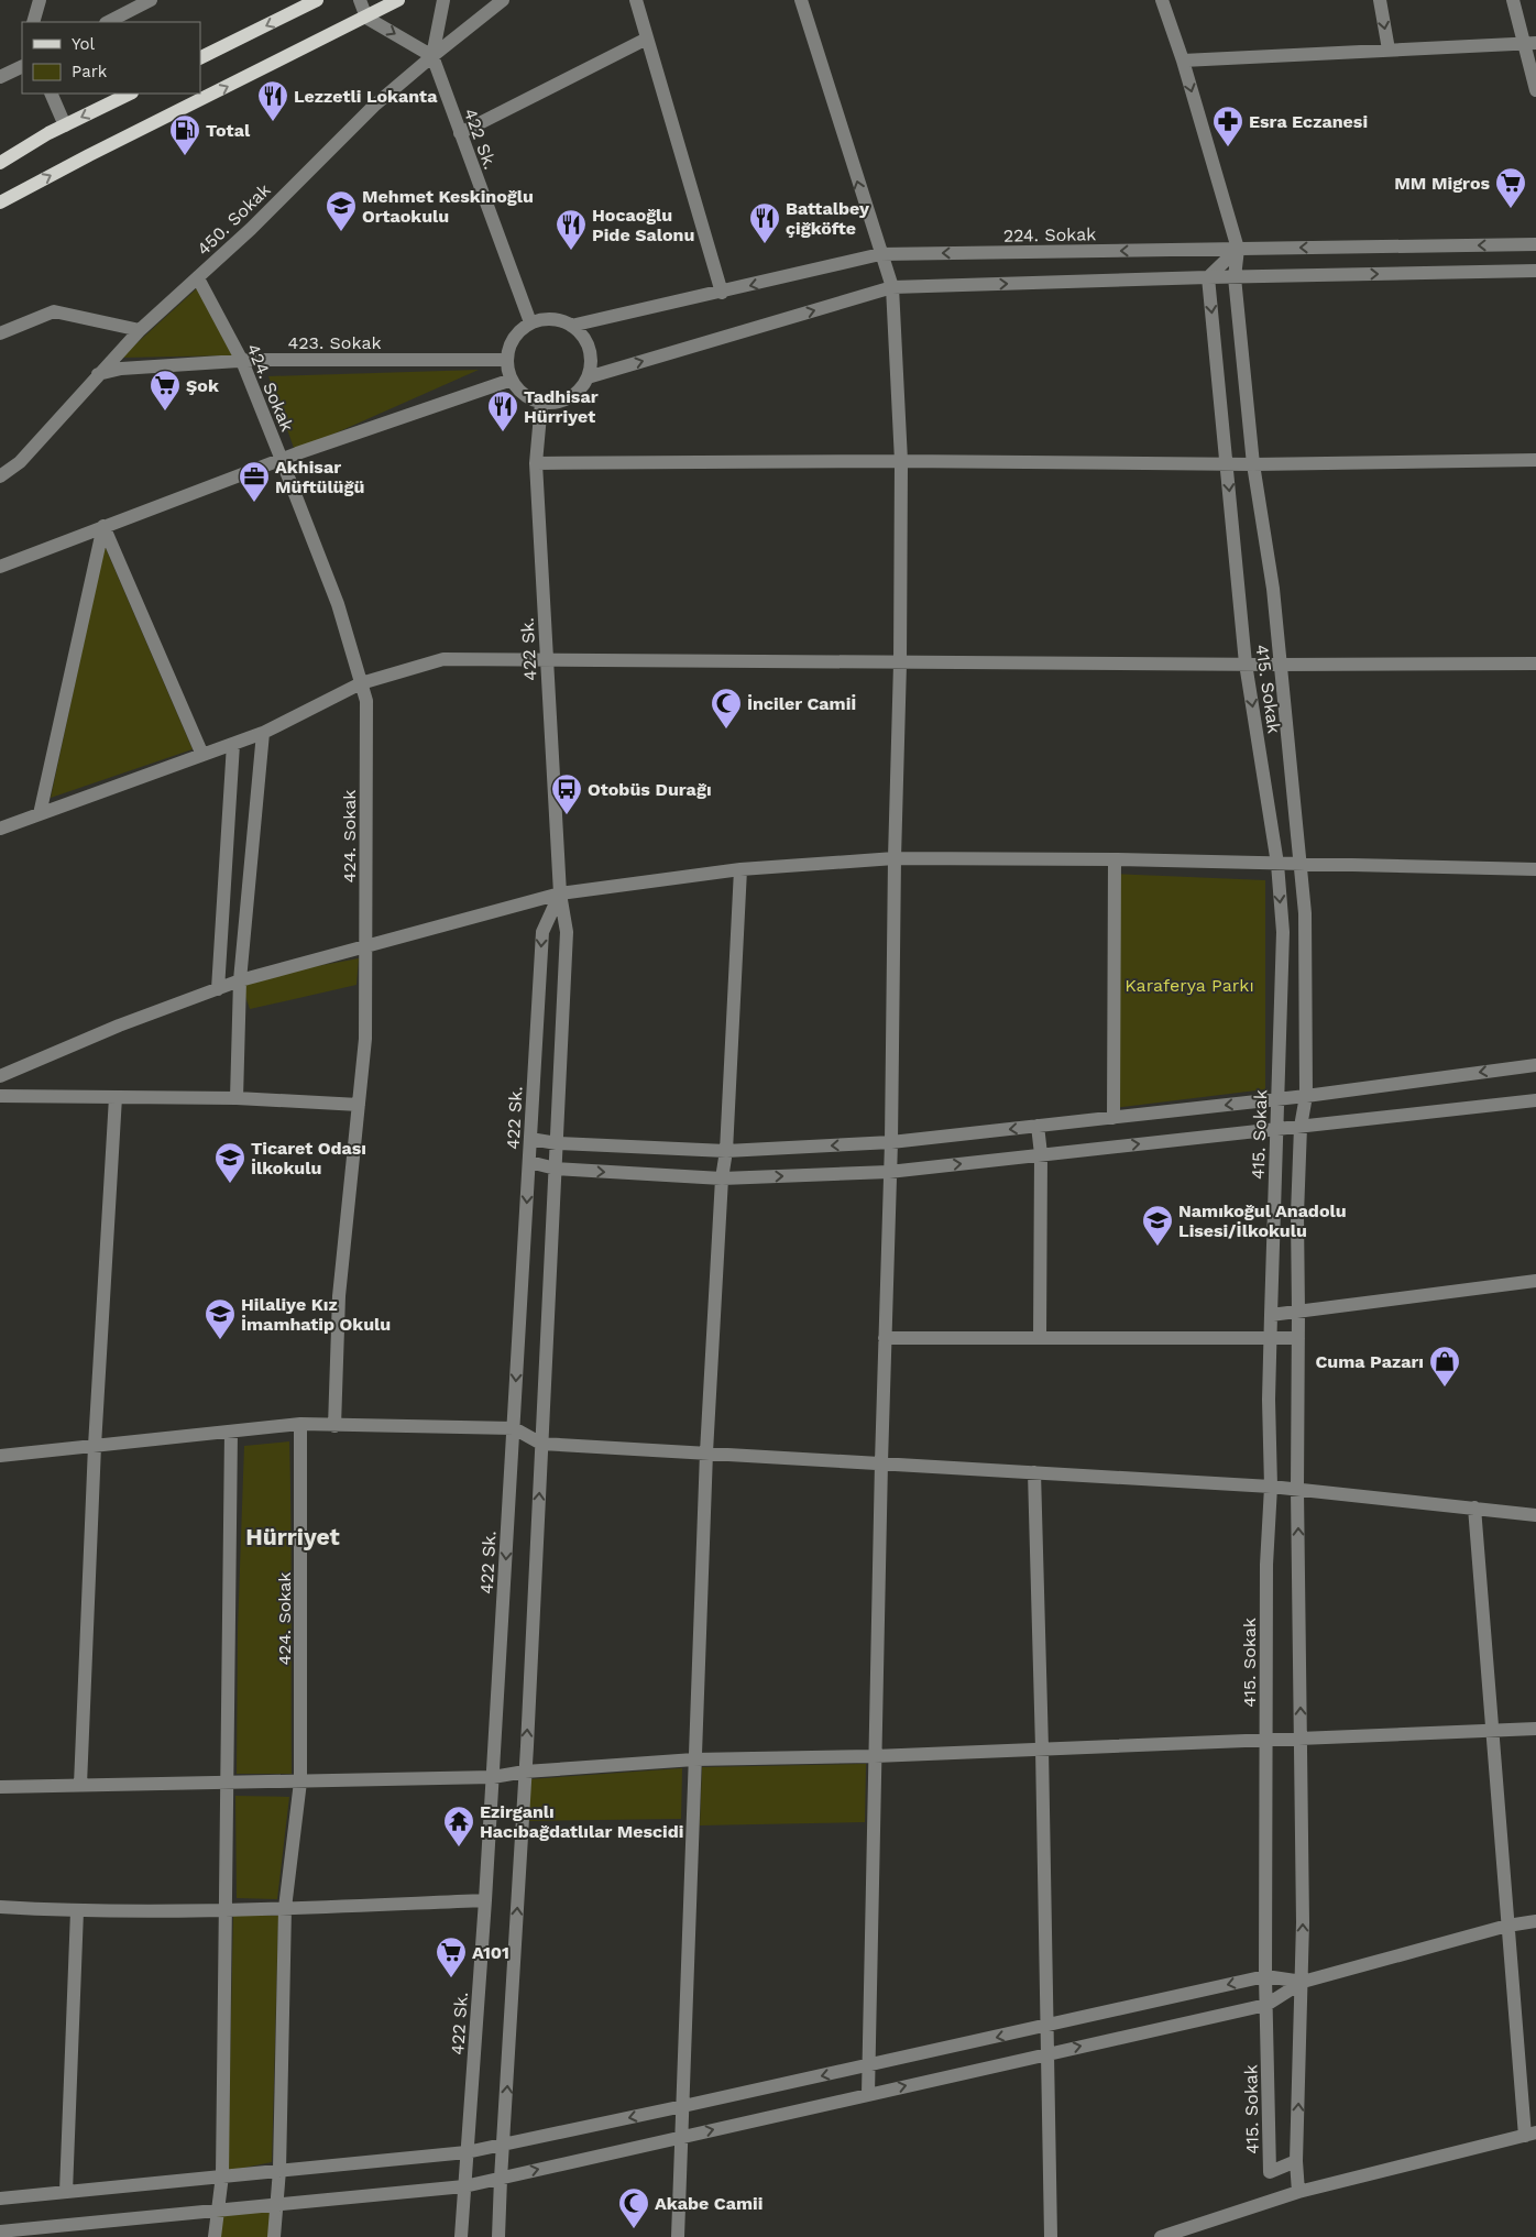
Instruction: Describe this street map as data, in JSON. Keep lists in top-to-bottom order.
{
  "streets": {
    "street": [
      "422 Sk.",
      "450. Sokak",
      "224. Sokak",
      "423. Sokak",
      "424. Sokak",
      "415. Sokak"
    ]
  },
  "crossings": [
    ["422 Sk.", "450. Sokak"],
    ["422 Sk.", "224. Sokak"],
    ["422 Sk.", "423. Sokak"],
    ["450. Sokak", "423. Sokak"],
    ["450. Sokak", "424. Sokak"],
    ["224. Sokak", "423. Sokak"],
    ["224. Sokak", "415. Sokak"],
    ["423. Sokak", "424. Sokak"]
  ],
  "districts": ["Hürriyet"],
  "parks": ["Karaferya Parkı"],
  "places": {
    "restaurant": [
      "Lezzetli Lokanta",
      "Battalbey çiğköfte",
      "Hocaoğlu Pide Salonu",
      "Tadhisar Hürriyet"
    ],
    "pharmacy": ["Esra Eczanesi"],
    "fuel station": ["Total"],
    "supermarket": ["MM Migros", "Şok", "A101"],
    "school or university": [
      "Mehmet Keskinoğlu Ortaokulu",
      "Ticaret Odası İlkokulu",
      "Namıkoğul Anadolu Lisesi/İlkokulu",
      "Hilaliye Kız İmamhatip Okulu"
    ],
    "office": ["Akhisar Müftülüğü"],
    "mosque": ["İnciler Camiİ", "Akabe Camii"],
    "bus stop": ["Otobüs Durağı"],
    "shop": ["Cuma Pazarı"],
    "temple": ["Ezirganlı Hacıbağdatlılar Mescidi"]
  },
  "legend": ["Yol", "Park"]
}
